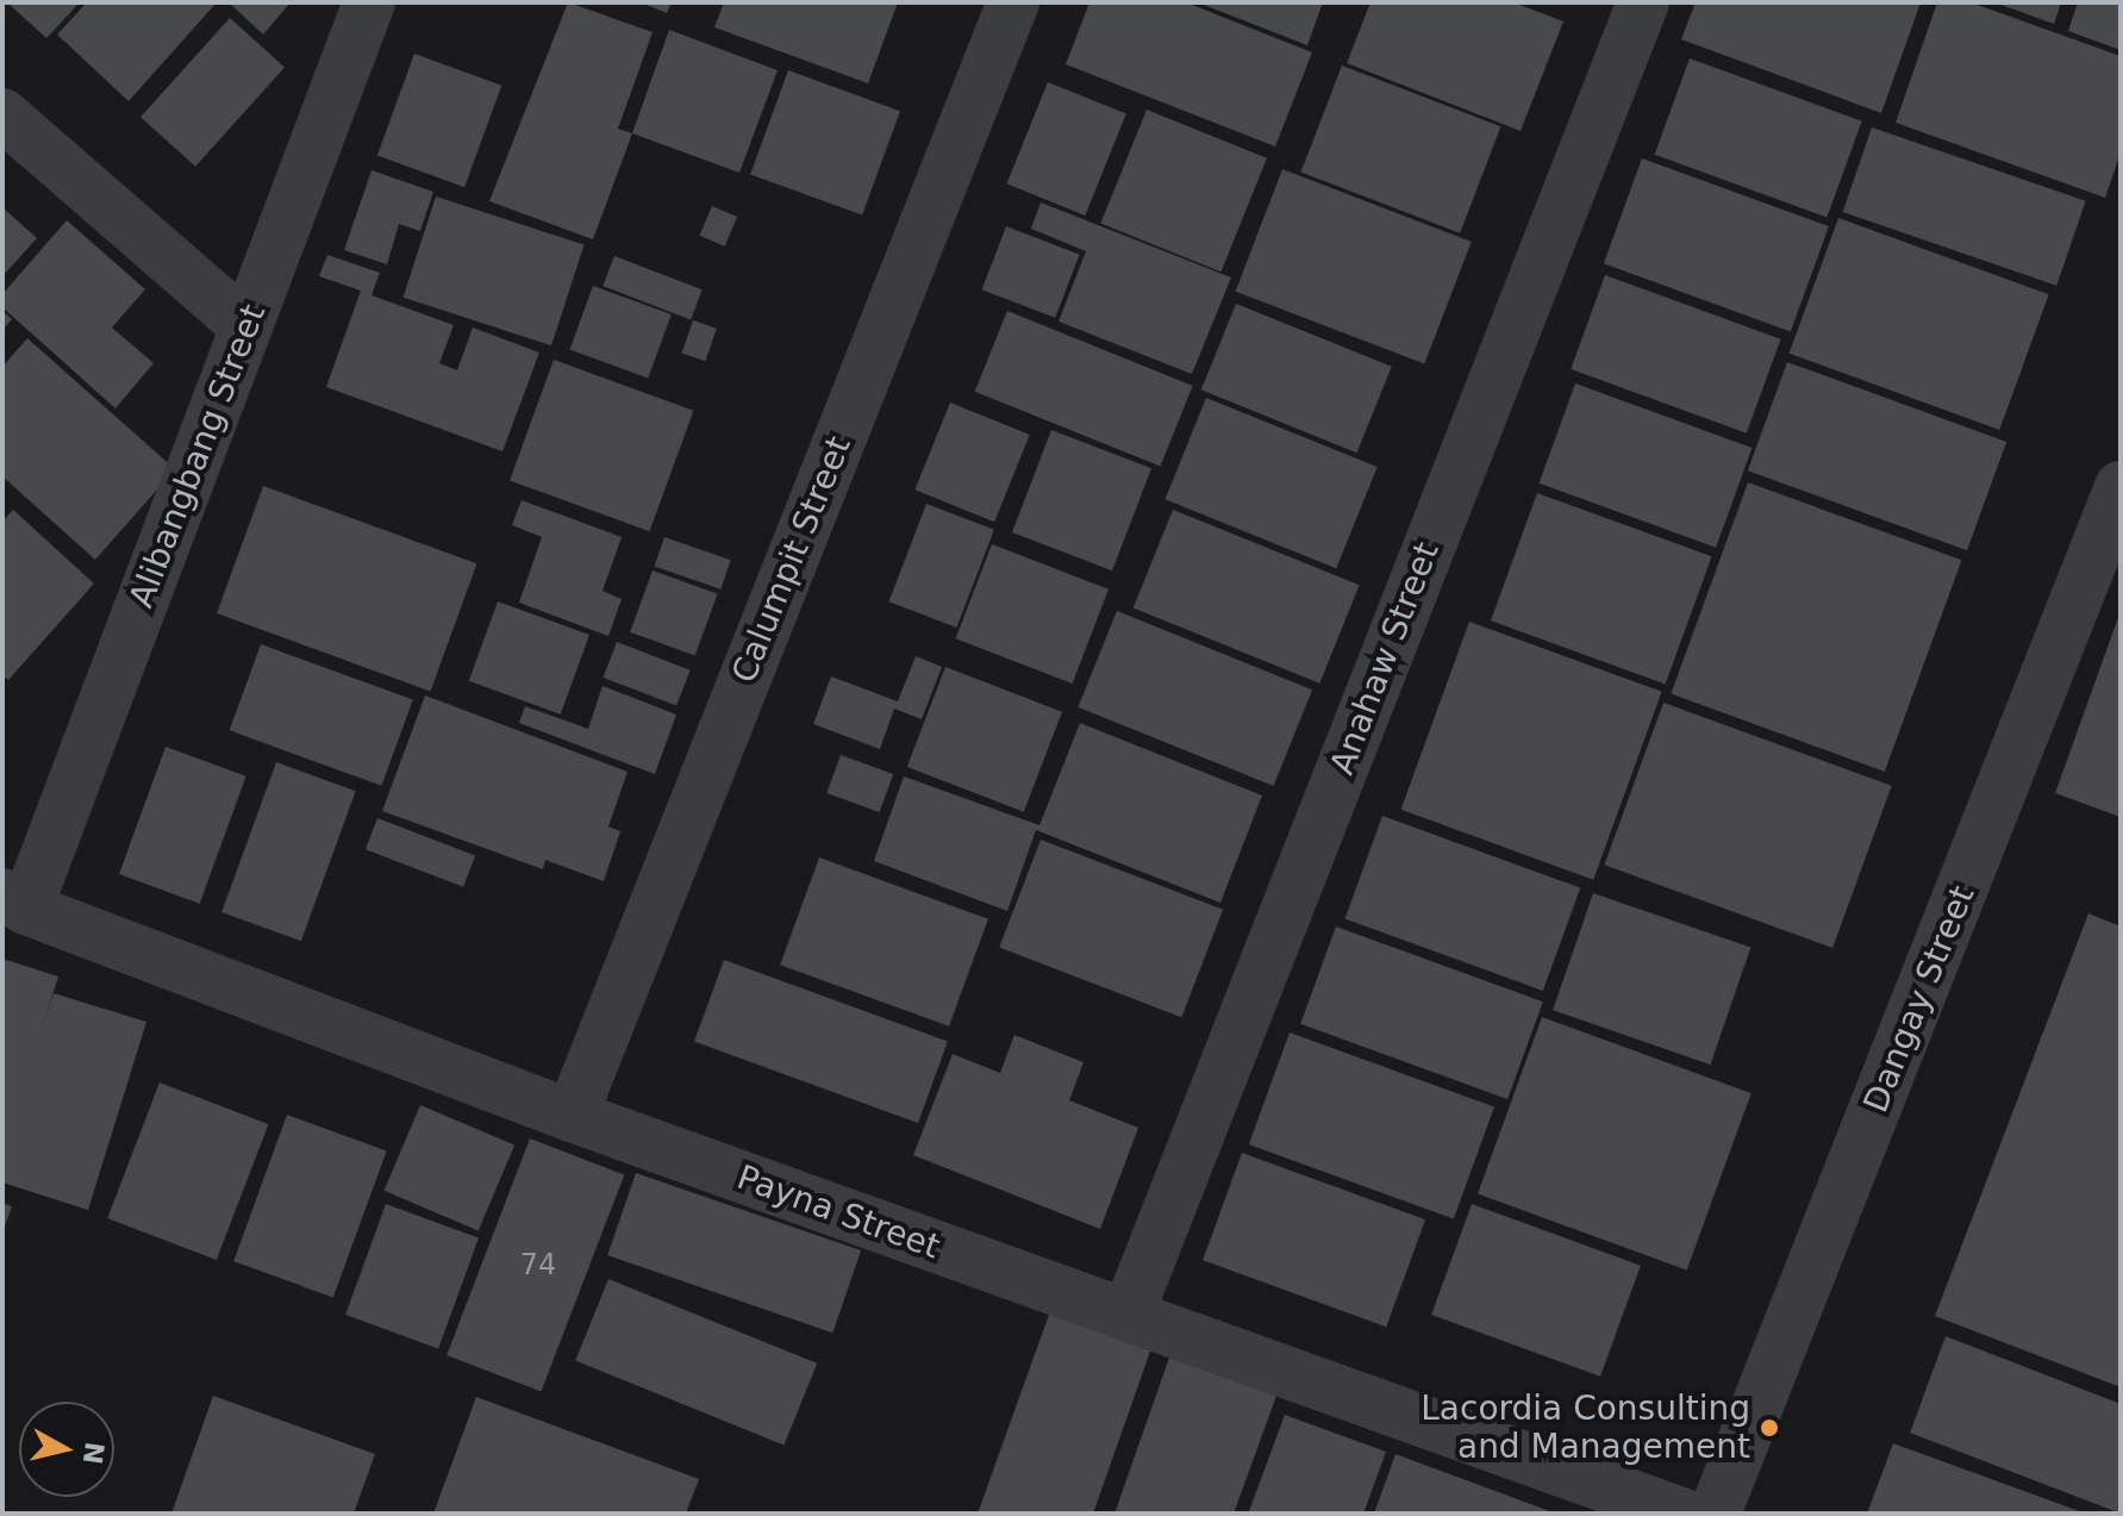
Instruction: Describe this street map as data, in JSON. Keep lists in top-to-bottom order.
{
  "streets": {
    "street": [
      "Alibangbang Street",
      "Calumpit Street",
      "Anahaw Street",
      "Dangay Street",
      "Payna Street"
    ]
  },
  "crossings": [
    ["Alibangbang Street", "Payna Street"],
    ["Calumpit Street", "Payna Street"],
    ["Anahaw Street", "Payna Street"],
    ["Dangay Street", "Payna Street"]
  ],
  "places": ["Lacordia Consulting and Management"],
  "house_numbers": ["74"],
  "north": "right"
}
